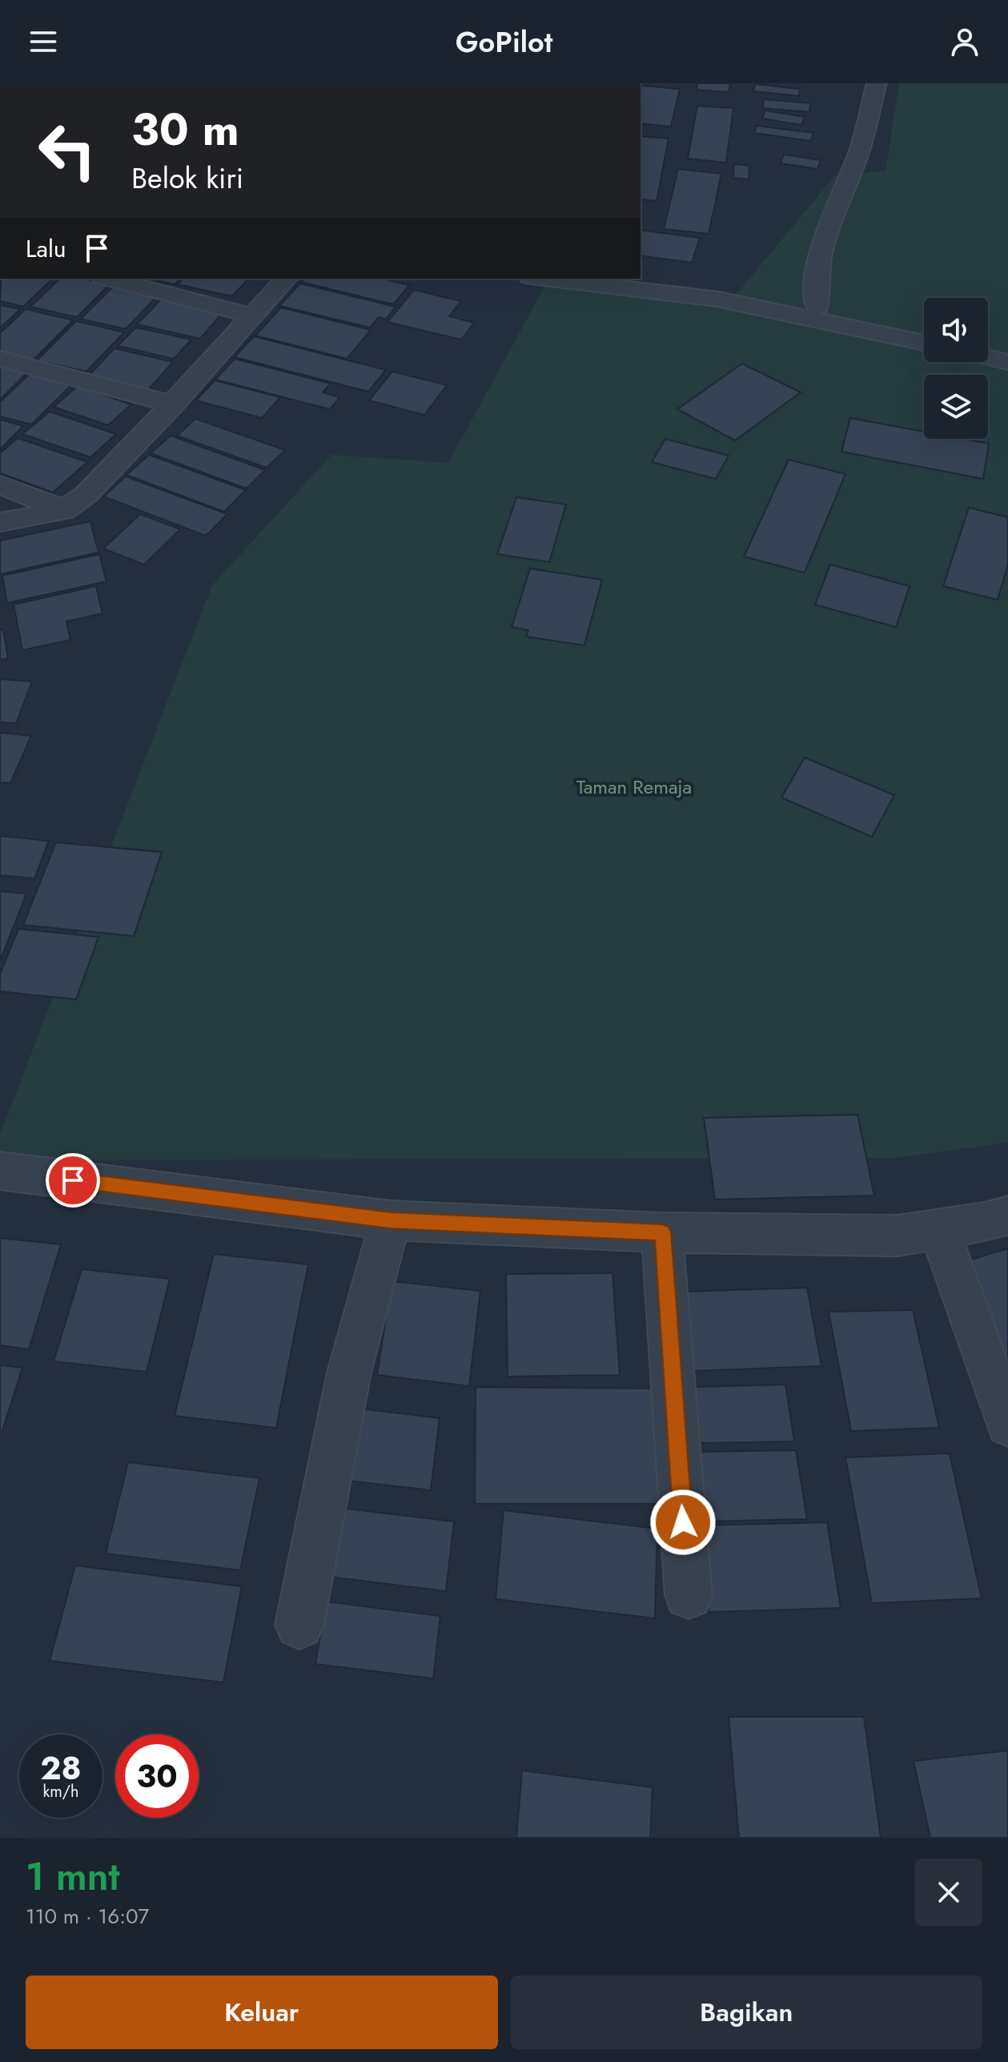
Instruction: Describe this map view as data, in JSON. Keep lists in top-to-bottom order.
{
  "parks": ["Taman Remaja"],
  "page": {
    "header": "GoPilot",
    "turn": ["30 m", "Belok kiri"],
    "then": "Lalu",
    "speed": "28 km/h",
    "limit": "30",
    "heading": ["1 mnt", "110 m · 16:07"],
    "buttons": ["Keluar", "Bagikan"]
  }
}
